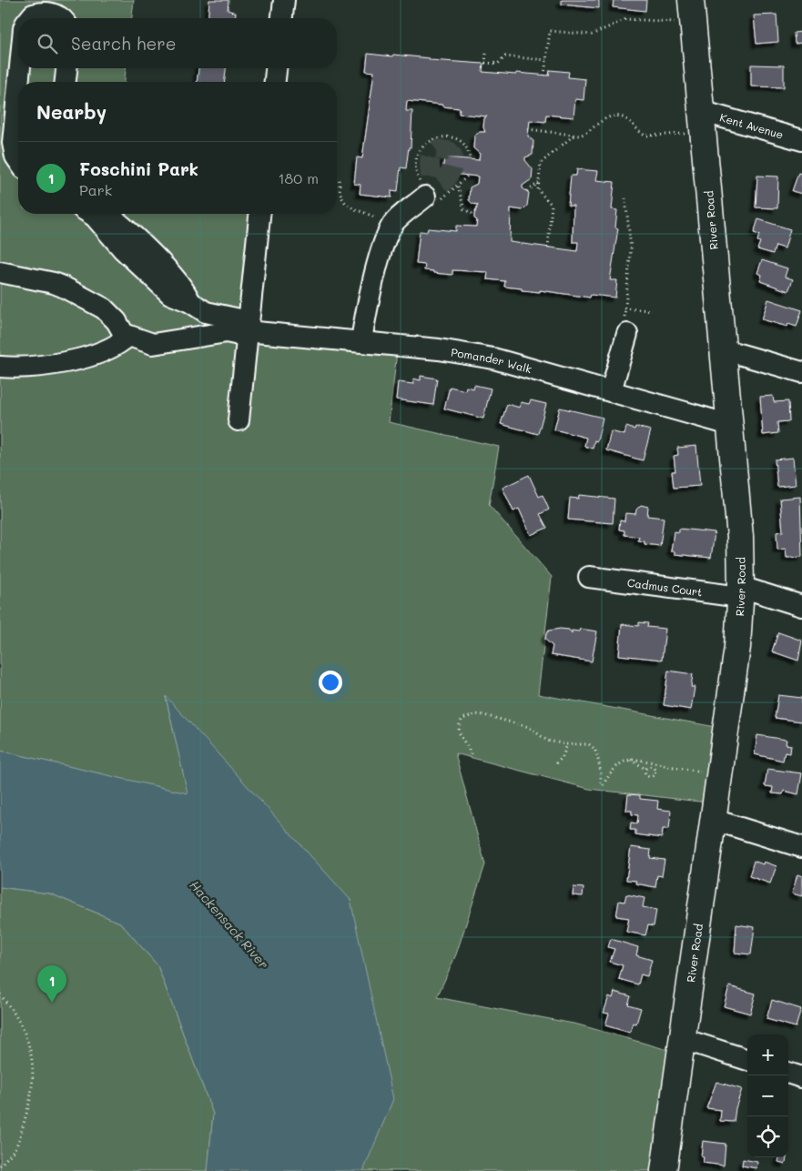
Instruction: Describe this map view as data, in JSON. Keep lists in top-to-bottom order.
{
  "streets": {
    "main road": ["River Road"],
    "street": ["Kent Avenue", "Pomander Walk", "Cadmus Court"]
  },
  "crossings": [
    ["Kent Avenue", "River Road"],
    ["River Road", "Pomander Walk"],
    ["River Road", "Cadmus Court"]
  ],
  "water": ["Hackensack River"],
  "page": {
    "search": "Search here",
    "heading": "Nearby",
    "list": [
      {
        "mark": "1",
        "name": "Foschini Park",
        "note": "Park",
        "value": "180 m"
      }
    ],
    "pins": "1",
    "map_buttons": ["+", "−"]
  }
}
